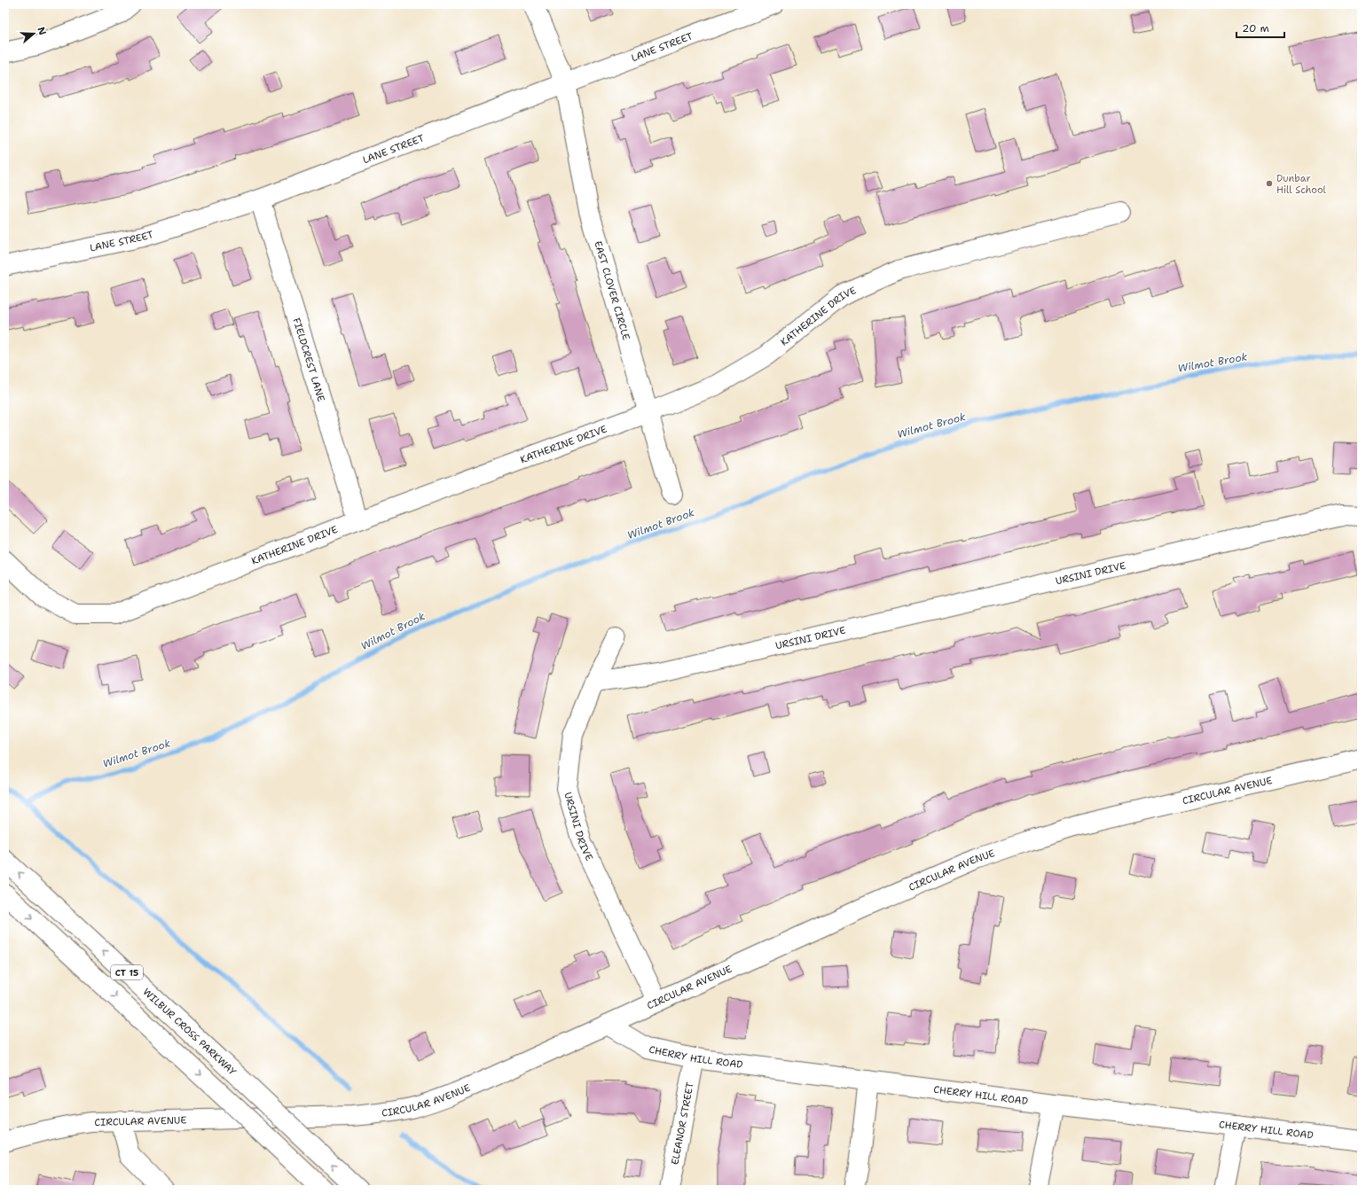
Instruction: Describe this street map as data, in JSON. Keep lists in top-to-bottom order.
{
  "streets": {
    "main road": [
      "LANE STREET",
      "EAST CLOVER CIRCLE",
      "KATHERINE DRIVE",
      "FIELDCREST LANE",
      "URSINI DRIVE",
      "CIRCULAR AVENUE",
      "CT 15",
      "WILBUR CROSS PARKWAY",
      "CHERRY HILL ROAD",
      "ELEANOR STREET"
    ]
  },
  "crossings": [
    ["LANE STREET", "EAST CLOVER CIRCLE"],
    ["LANE STREET", "FIELDCREST LANE"],
    ["EAST CLOVER CIRCLE", "KATHERINE DRIVE"],
    ["KATHERINE DRIVE", "FIELDCREST LANE"],
    ["URSINI DRIVE", "CIRCULAR AVENUE"],
    ["CIRCULAR AVENUE", "CHERRY HILL ROAD"],
    ["CHERRY HILL ROAD", "ELEANOR STREET"]
  ],
  "water": ["Wilmot Brook"],
  "places": ["Dunbar Hill School"],
  "scale_bar": "20 m",
  "north": "right"
}
